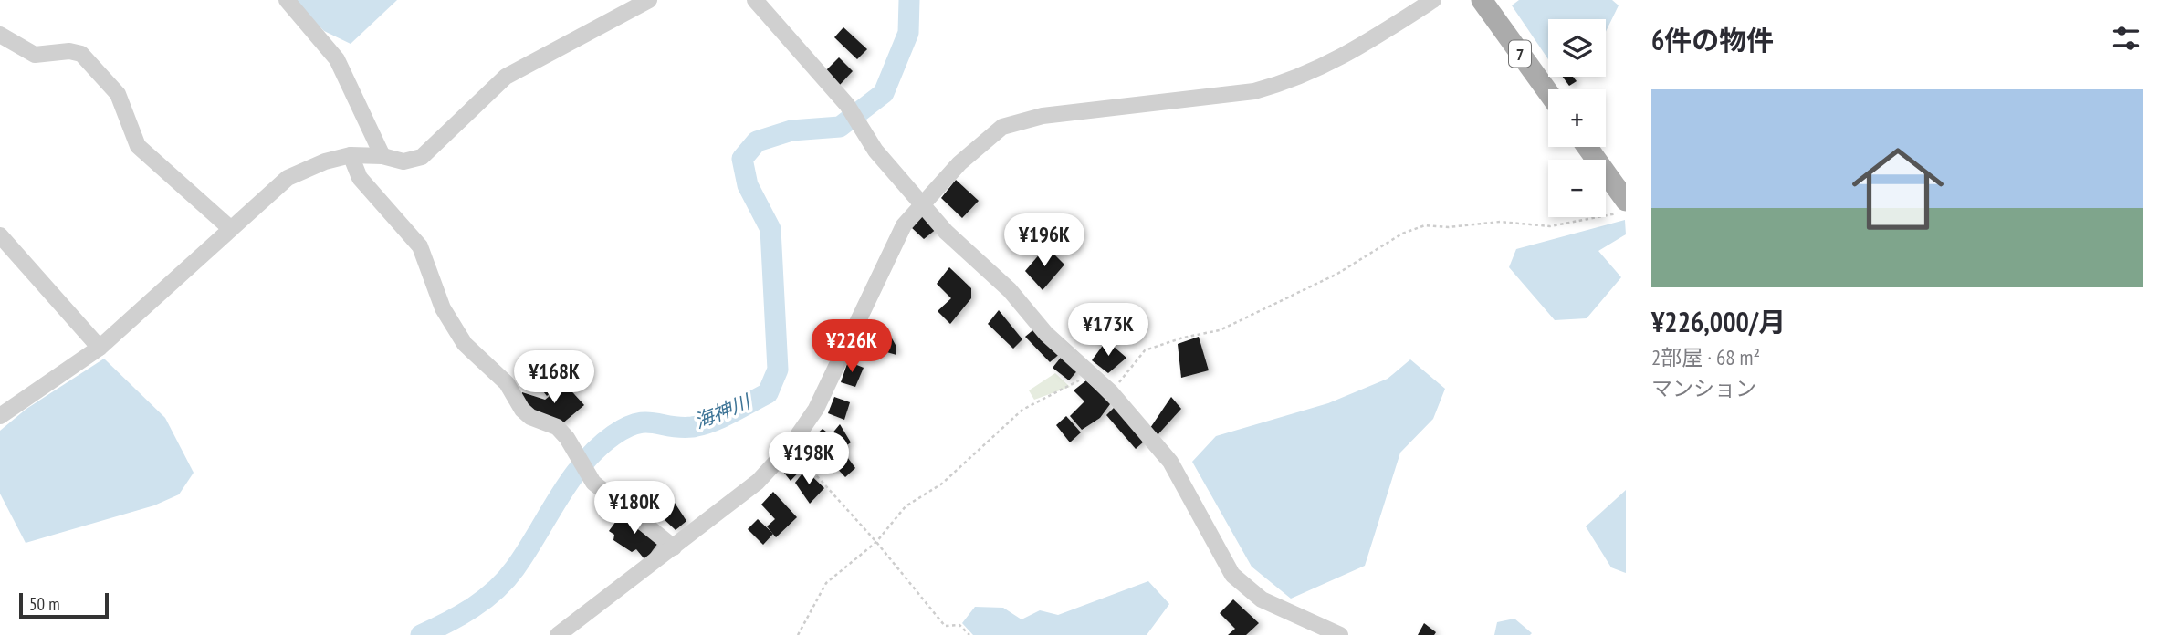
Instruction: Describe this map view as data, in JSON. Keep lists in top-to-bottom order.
{
  "streets": {
    "main road": ["7"]
  },
  "water": ["海神川"],
  "scale_bar": "50 m",
  "page": {
    "heading": "6件の物件",
    "map_buttons": ["+", "−"],
    "list": [
      {
        "name": "¥226,000/月",
        "note": "2部屋 · 68 m² · マンション"
      }
    ],
    "price": [
      "¥196K",
      "¥173K",
      "¥226K",
      "¥168K",
      "¥198K",
      "¥180K"
    ],
    "scale": "50 m"
  }
}
